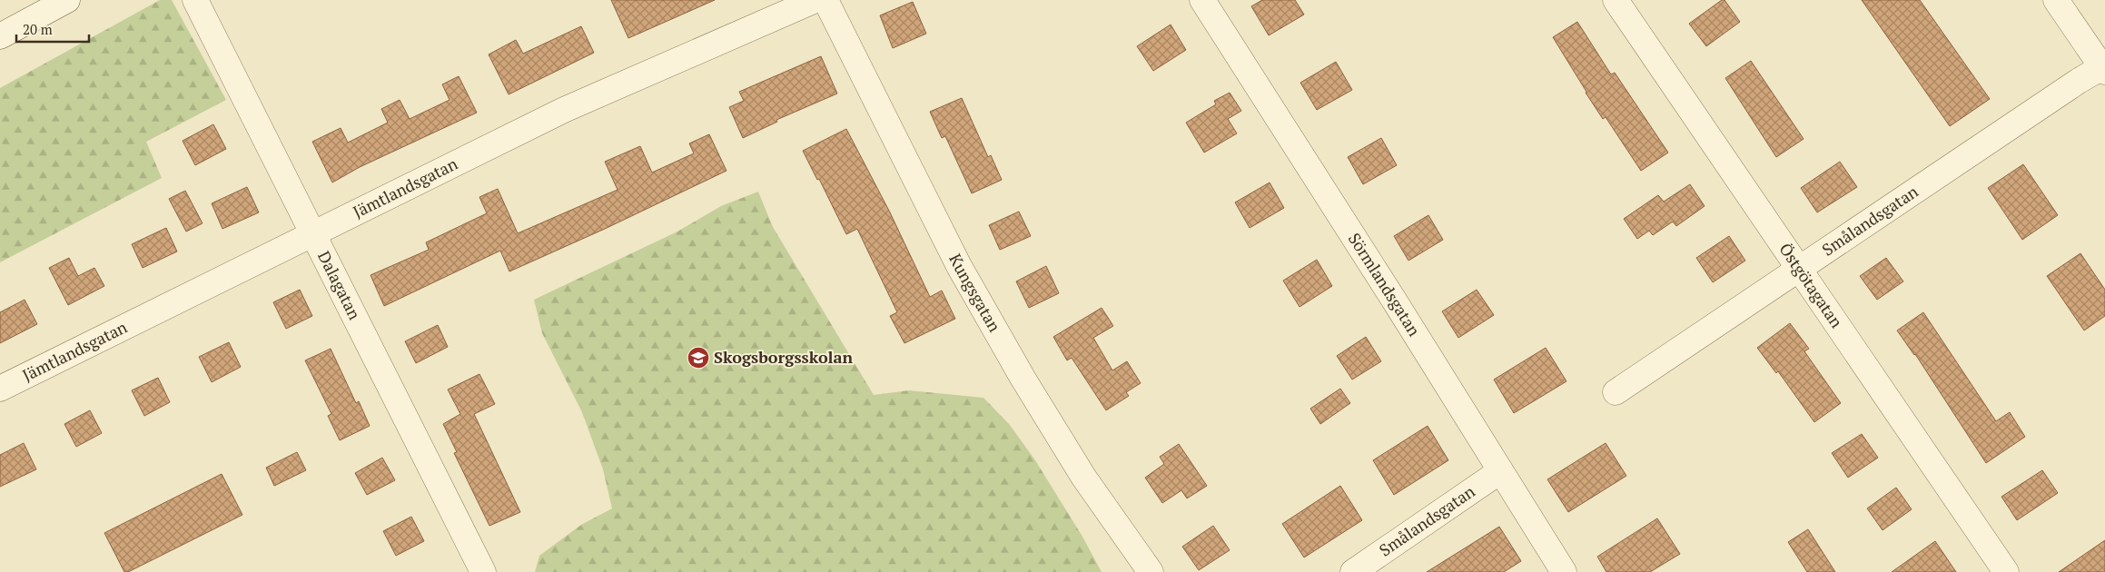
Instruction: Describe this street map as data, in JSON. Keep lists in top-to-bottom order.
{
  "streets": {
    "street": [
      "Jämtlandsgatan",
      "Smålandsgatan",
      "Dalagatan",
      "Sörmlandsgatan",
      "Östgötagatan",
      "Kungsgatan"
    ]
  },
  "crossings": [
    ["Jämtlandsgatan", "Dalagatan"],
    ["Smålandsgatan", "Sörmlandsgatan"],
    ["Smålandsgatan", "Östgötagatan"]
  ],
  "places": {
    "school or university": ["Skogsborgsskolan"]
  },
  "scale_bar": "20 m"
}
